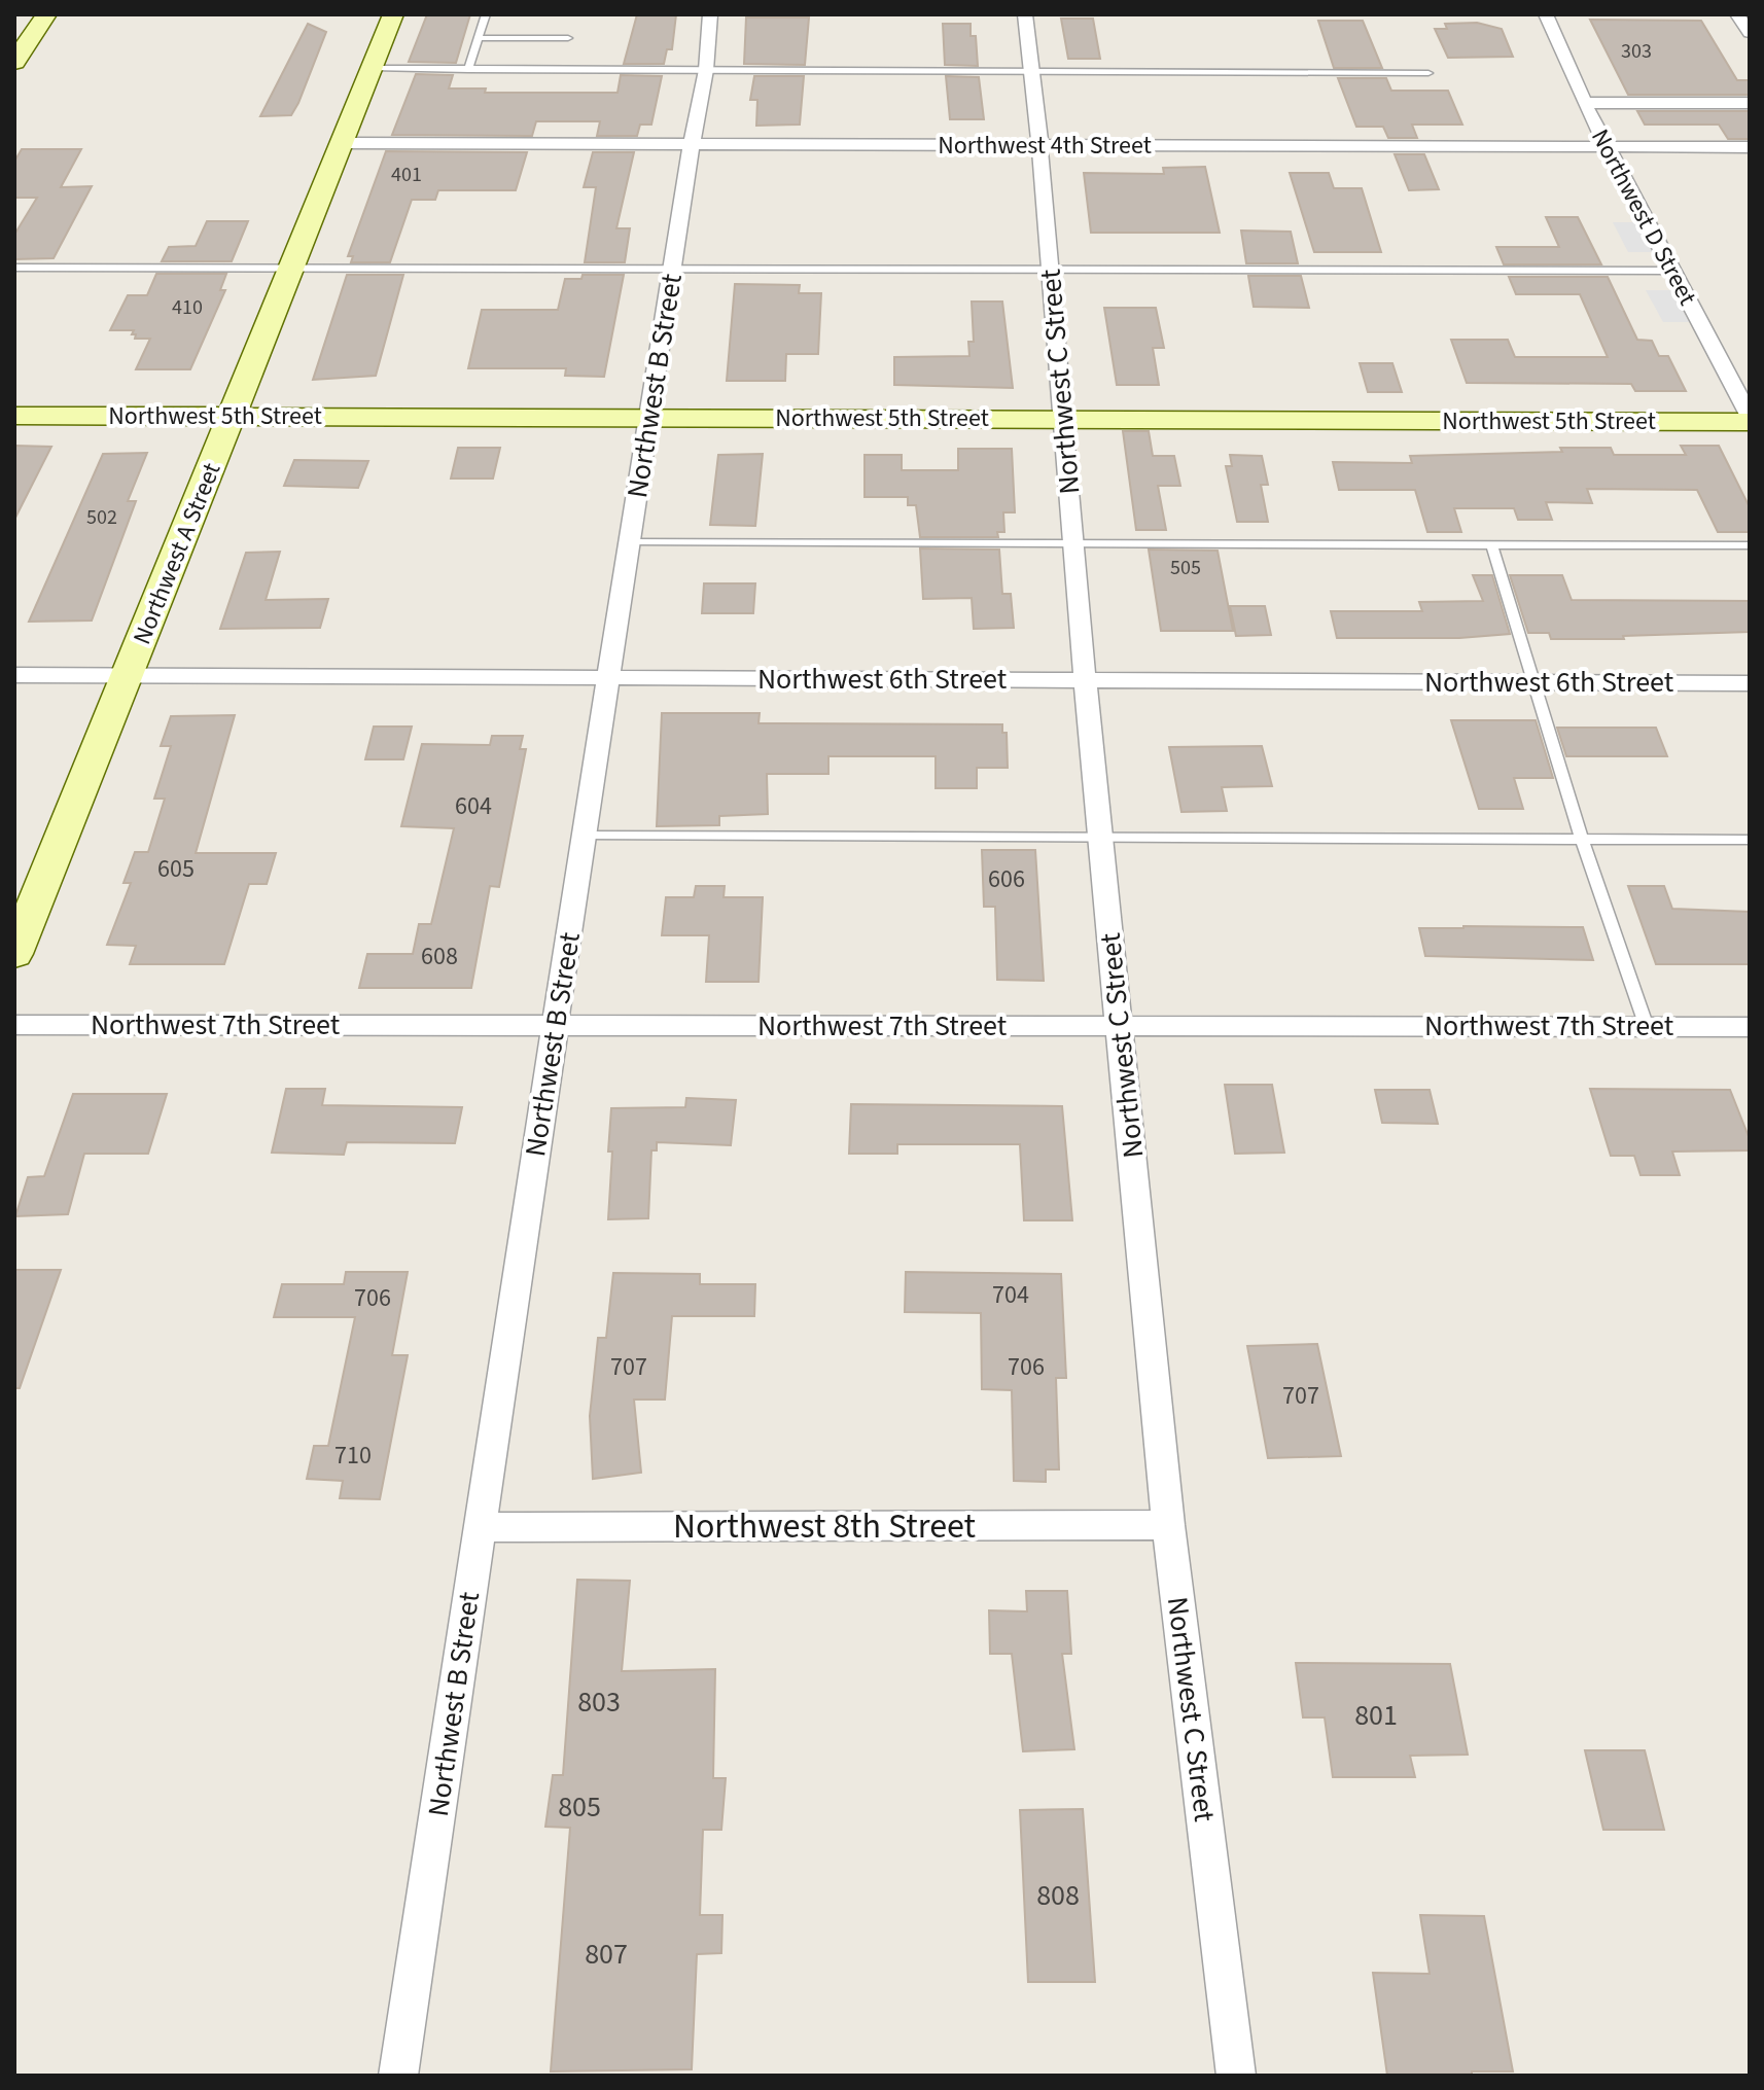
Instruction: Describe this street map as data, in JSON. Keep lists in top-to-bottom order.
{
  "streets": {
    "street": [
      "Northwest 4th Street",
      "Northwest D Street",
      "Northwest C Street",
      "Northwest B Street",
      "Northwest 5th Street",
      "Northwest A Street",
      "Northwest 6th Street",
      "Northwest 7th Street",
      "Northwest 8th Street"
    ]
  },
  "crossings": [
    ["Northwest 4th Street", "Northwest D Street"],
    ["Northwest 4th Street", "Northwest C Street"],
    ["Northwest 4th Street", "Northwest B Street"],
    ["Northwest 4th Street", "Northwest A Street"],
    ["Northwest D Street", "Northwest 5th Street"],
    ["Northwest C Street", "Northwest 5th Street"],
    ["Northwest C Street", "Northwest 6th Street"],
    ["Northwest C Street", "Northwest 7th Street"],
    ["Northwest C Street", "Northwest 8th Street"],
    ["Northwest B Street", "Northwest 5th Street"],
    ["Northwest B Street", "Northwest 6th Street"],
    ["Northwest B Street", "Northwest 7th Street"],
    ["Northwest B Street", "Northwest 8th Street"],
    ["Northwest 5th Street", "Northwest A Street"],
    ["Northwest A Street", "Northwest 6th Street"]
  ],
  "house_numbers": [
    "303",
    "401",
    "410",
    "502",
    "505",
    "604",
    "605",
    "606",
    "608",
    "704",
    "706",
    "707",
    "706",
    "707",
    "710",
    "803",
    "801",
    "805",
    "808",
    "807"
  ]
}
